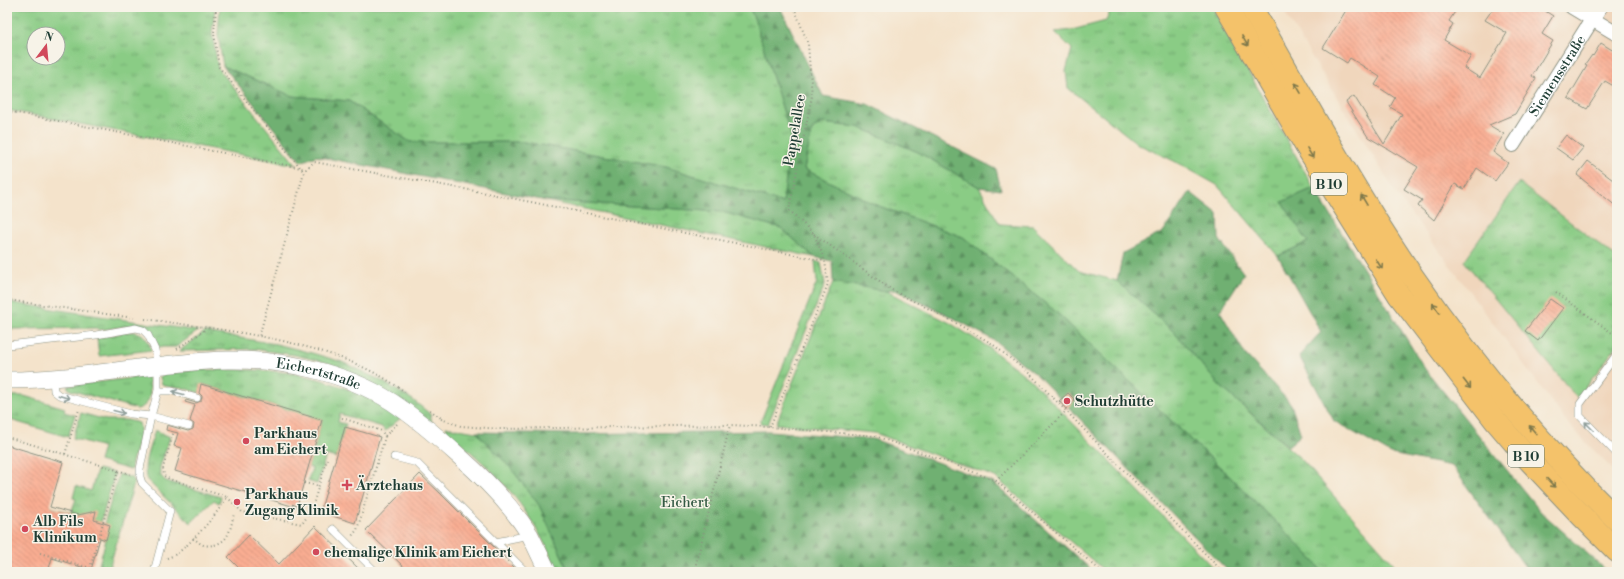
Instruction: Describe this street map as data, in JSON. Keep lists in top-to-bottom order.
{
  "streets": {
    "highway": ["B 10"],
    "street": ["Siemensstraße", "Eichertstraße"],
    "path": ["Pappelallee"]
  },
  "parks": ["Eichert"],
  "places": {
    "other": [
      "Schutzhütte",
      "Parkhaus am Eichert",
      "Parkhaus Zugang Klinik",
      "Alb Fils Klinikum",
      "ehemalige Klinik am Eichert"
    ],
    "health": ["Ärztehaus"]
  },
  "north": "top"
}
